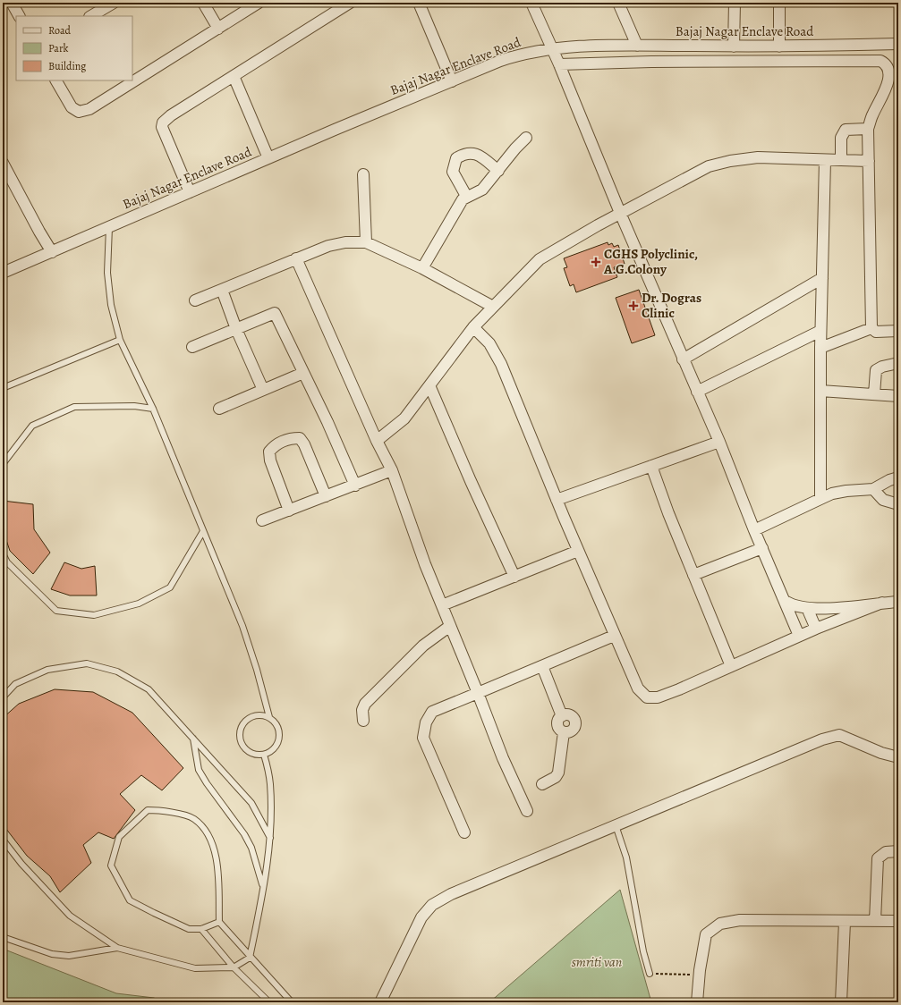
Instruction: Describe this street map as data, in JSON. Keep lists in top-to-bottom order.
{
  "streets": {
    "street": ["Bajaj Nagar Enclave Road"]
  },
  "parks": ["smriti van"],
  "places": {
    "health": ["CGHS Polyclinic, A.G.Colony", "Dr. Dogras Clinic"]
  },
  "legend": ["Road", "Park", "Building"]
}
